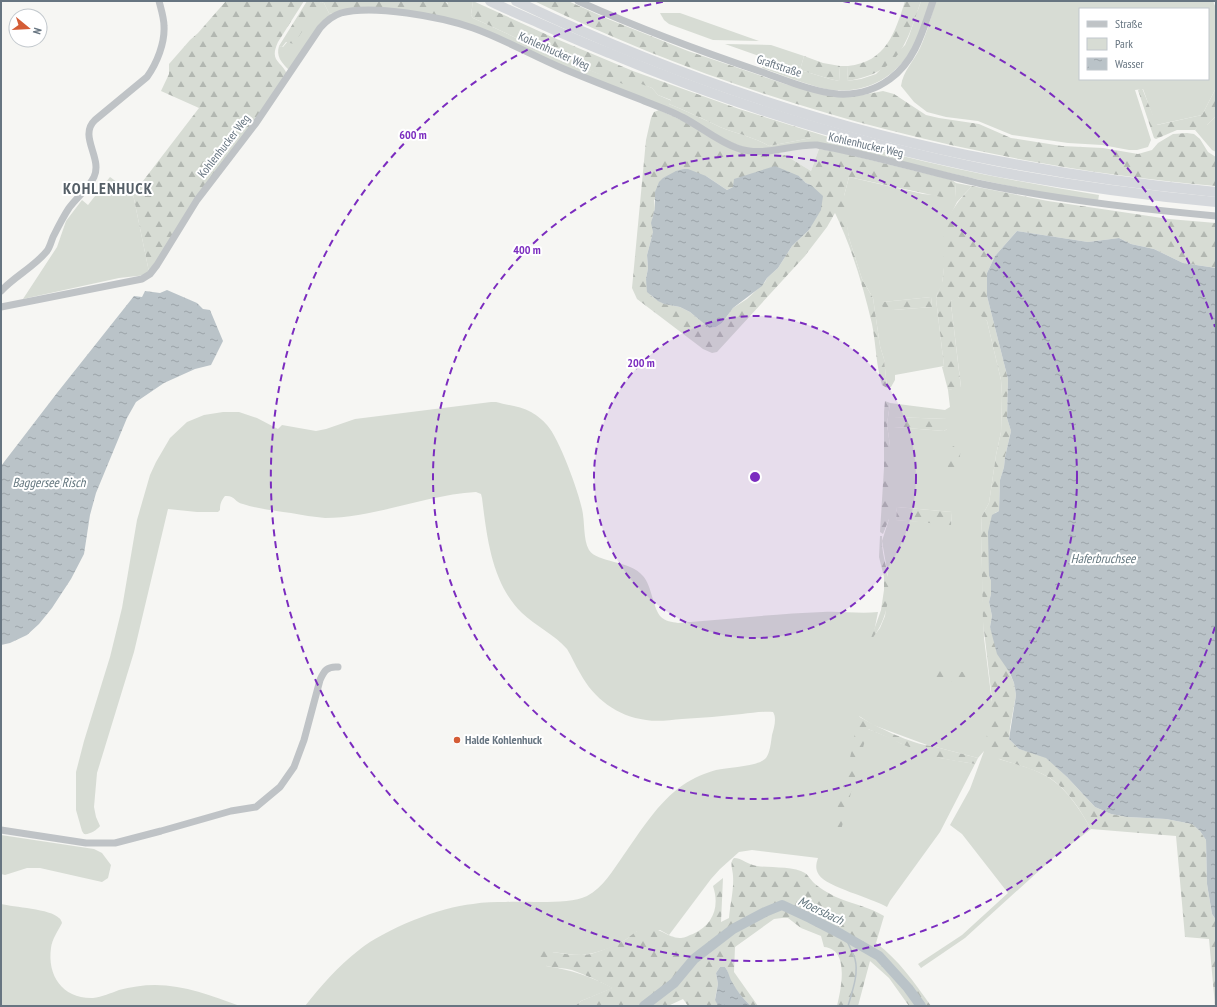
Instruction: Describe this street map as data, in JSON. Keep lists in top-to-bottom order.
{
  "streets": {
    "street": ["Kohlenhucker Weg", "Graftstraße"]
  },
  "districts": ["KOHLENHUCK"],
  "water": ["Baggersee Risch", "Haferbruchsee", "Moersbach"],
  "places": ["Halde Kohlenhuck"],
  "legend": ["Straße", "Park", "Wasser"],
  "north": "right",
  "rings": ["600 m", "400 m", "200 m"]
}
